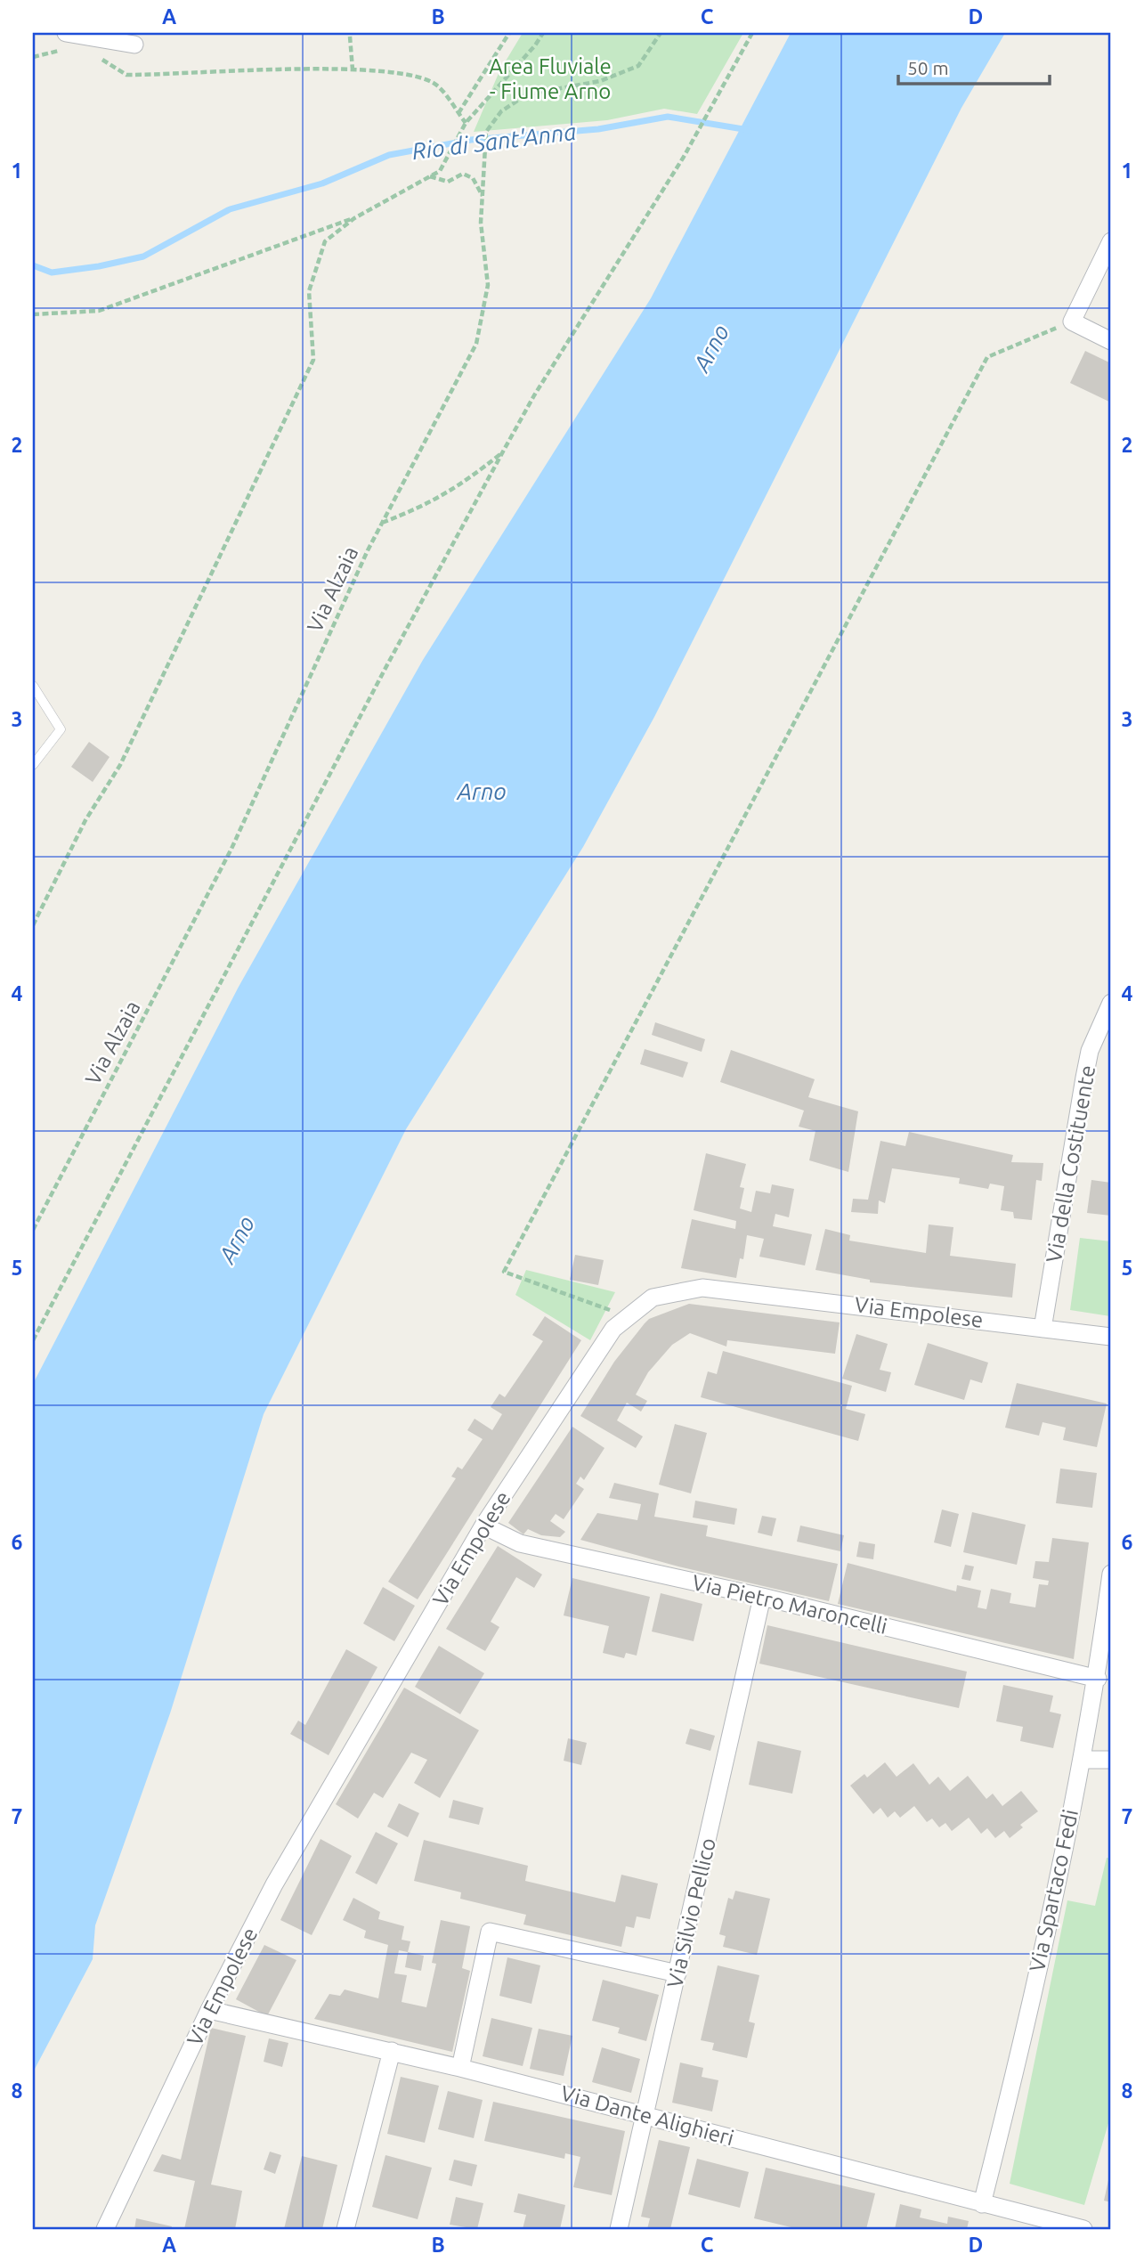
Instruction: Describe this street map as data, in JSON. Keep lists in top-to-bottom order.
{
  "streets": {
    "street": [
      "Via della Costituente",
      "Via Empolese",
      "Via Pietro Maroncelli",
      "Via Spartaco Fedi",
      "Via Silvio Pellico",
      "Via Dante Alighieri"
    ],
    "path": ["Via Alzaia"]
  },
  "crossings": [
    ["Via della Costituente", "Via Empolese"],
    ["Via Empolese", "Via Pietro Maroncelli"],
    ["Via Empolese", "Via Dante Alighieri"],
    ["Via Pietro Maroncelli", "Via Spartaco Fedi"],
    ["Via Pietro Maroncelli", "Via Silvio Pellico"],
    ["Via Spartaco Fedi", "Via Dante Alighieri"],
    ["Via Silvio Pellico", "Via Dante Alighieri"]
  ],
  "water": ["Rio di Sant'Anna", "Arno"],
  "parks": ["Area Fluviale - Fiume Arno"],
  "scale_bar": "50 m",
  "grid": {
    "columns": [
      "A",
      "B",
      "C",
      "D"
    ],
    "rows": [
      "1",
      "2",
      "3",
      "4",
      "5",
      "6",
      "7",
      "8"
    ]
  }
}
